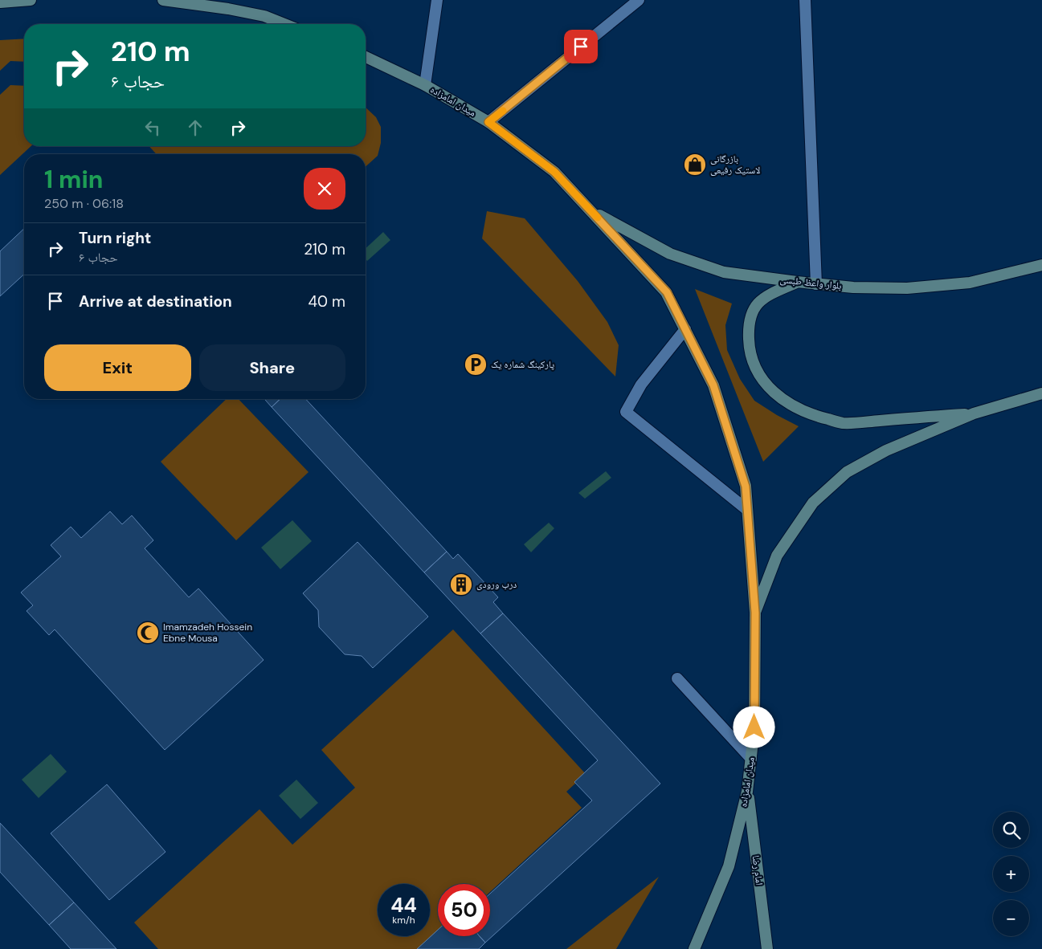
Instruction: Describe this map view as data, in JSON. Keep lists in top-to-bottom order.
{
  "streets": {
    "main road": ["میدان امامزاده", "بلوار واعظ طبسی", "امام رضا"]
  },
  "crossings": [
    ["میدان امامزاده", "بلوار واعظ طبسی"],
    ["میدان امامزاده", "امام رضا"]
  ],
  "places": {
    "shop": ["بازرگانی لاستیک رفیعی"],
    "parking": ["پارکینگ شماره یک"],
    "building": ["درب ورودی"],
    "mosque": ["Imamzadeh Hossein Ebne Mousa"]
  },
  "page": {
    "turn": ["210 m", "حجاب ۶"],
    "heading": ["1 min", "250 m · 06:18"],
    "list": [
      {
        "name": "Turn right",
        "note": "حجاب ۶",
        "value": "210 m"
      },
      {
        "name": "Arrive at destination",
        "value": "40 m"
      }
    ],
    "buttons": ["Exit", "Share"],
    "map_buttons": ["+", "−"],
    "speed": "44 km/h",
    "limit": "50"
  }
}
